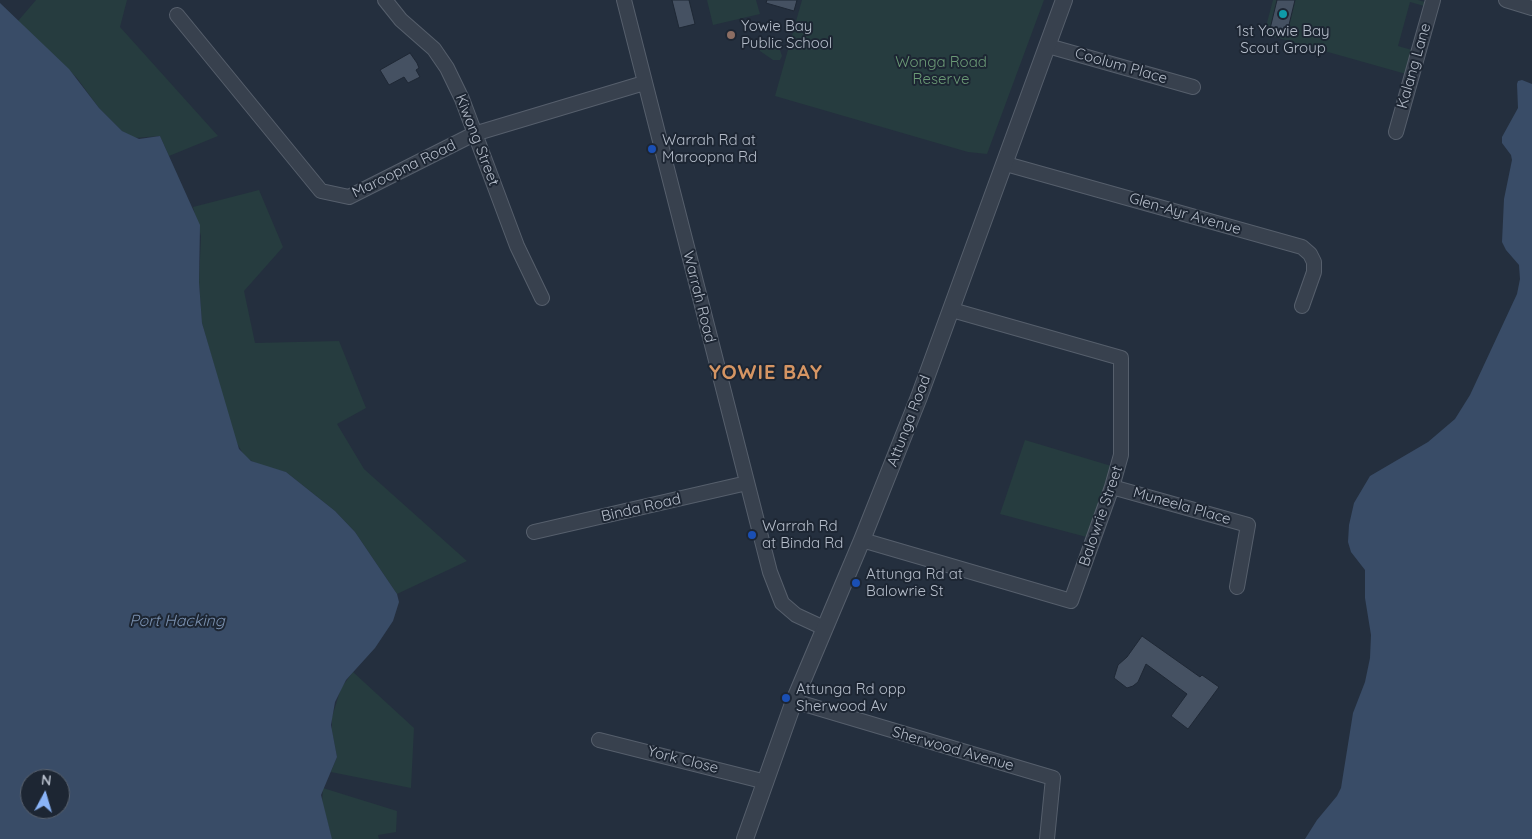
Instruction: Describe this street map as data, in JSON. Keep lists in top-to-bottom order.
{
  "streets": {
    "street": [
      "Coolum Place",
      "Kalang Lane",
      "Kiwong Street",
      "Maroopna Road",
      "Glen-Ayr Avenue",
      "Warrah Road",
      "Attunga Road",
      "Muneela Place",
      "Binda Road",
      "Balowrie Street",
      "Sherwood Avenue",
      "York Close"
    ]
  },
  "crossings": [
    ["Coolum Place", "Attunga Road"],
    ["Kiwong Street", "Maroopna Road"],
    ["Maroopna Road", "Warrah Road"],
    ["Glen-Ayr Avenue", "Attunga Road"],
    ["Warrah Road", "Attunga Road"],
    ["Warrah Road", "Binda Road"],
    ["Attunga Road", "Balowrie Street"],
    ["Attunga Road", "Sherwood Avenue"],
    ["Attunga Road", "York Close"],
    ["Muneela Place", "Balowrie Street"]
  ],
  "districts": ["YOWIE BAY"],
  "water": ["Port Hacking"],
  "parks": ["Wonga Road Reserve"],
  "places": [
    "1st Yowie Bay Scout Group",
    "Yowie Bay Public School",
    "Warrah Rd at Maroopna Rd",
    "Warrah Rd at Binda Rd",
    "Attunga Rd at Balowrie St",
    "Attunga Rd opp Sherwood Av"
  ],
  "north": "top"
}
